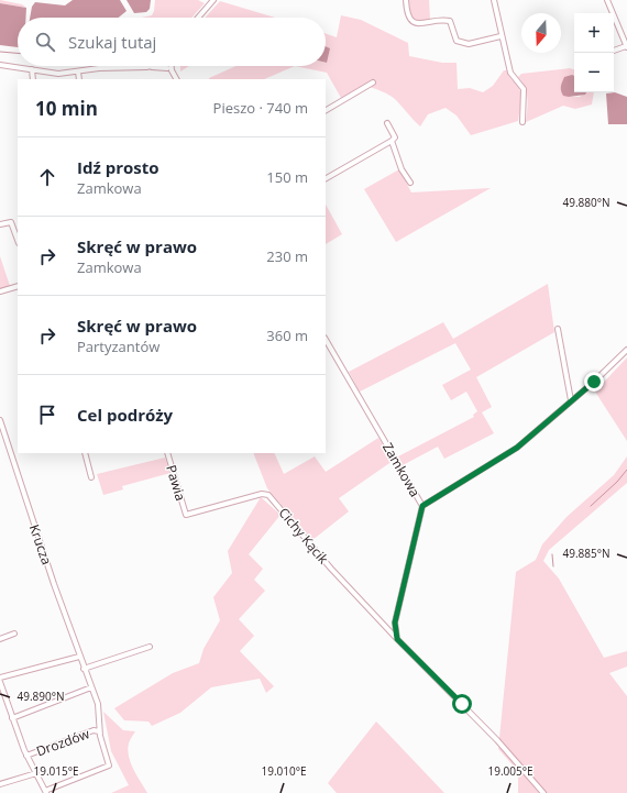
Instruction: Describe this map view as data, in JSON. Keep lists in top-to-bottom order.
{
  "streets": {
    "street": [
      "Zamkowa",
      "Pawia",
      "Cichy Kącik",
      "Krucza",
      "Drozdów"
    ]
  },
  "crossings": [
    ["Zamkowa", "Cichy Kącik"],
    ["Pawia", "Cichy Kącik"],
    ["Krucza", "Drozdów"]
  ],
  "north": "bottom",
  "page": {
    "map_buttons": ["+", "−"],
    "search": "Szukaj tutaj",
    "heading": ["10 min", "Pieszo · 740 m"],
    "list": [
      ["Idź prosto", "Zamkowa", "150 m"],
      ["Skręć w prawo", "Zamkowa", "230 m"],
      ["Skręć w prawo", "Partyzantów", "360 m"],
      "Cel podróży"
    ]
  },
  "coordinates": [
    "49.880°N",
    "49.885°N",
    "49.890°N",
    "19.015°E",
    "19.010°E",
    "19.005°E"
  ]
}
